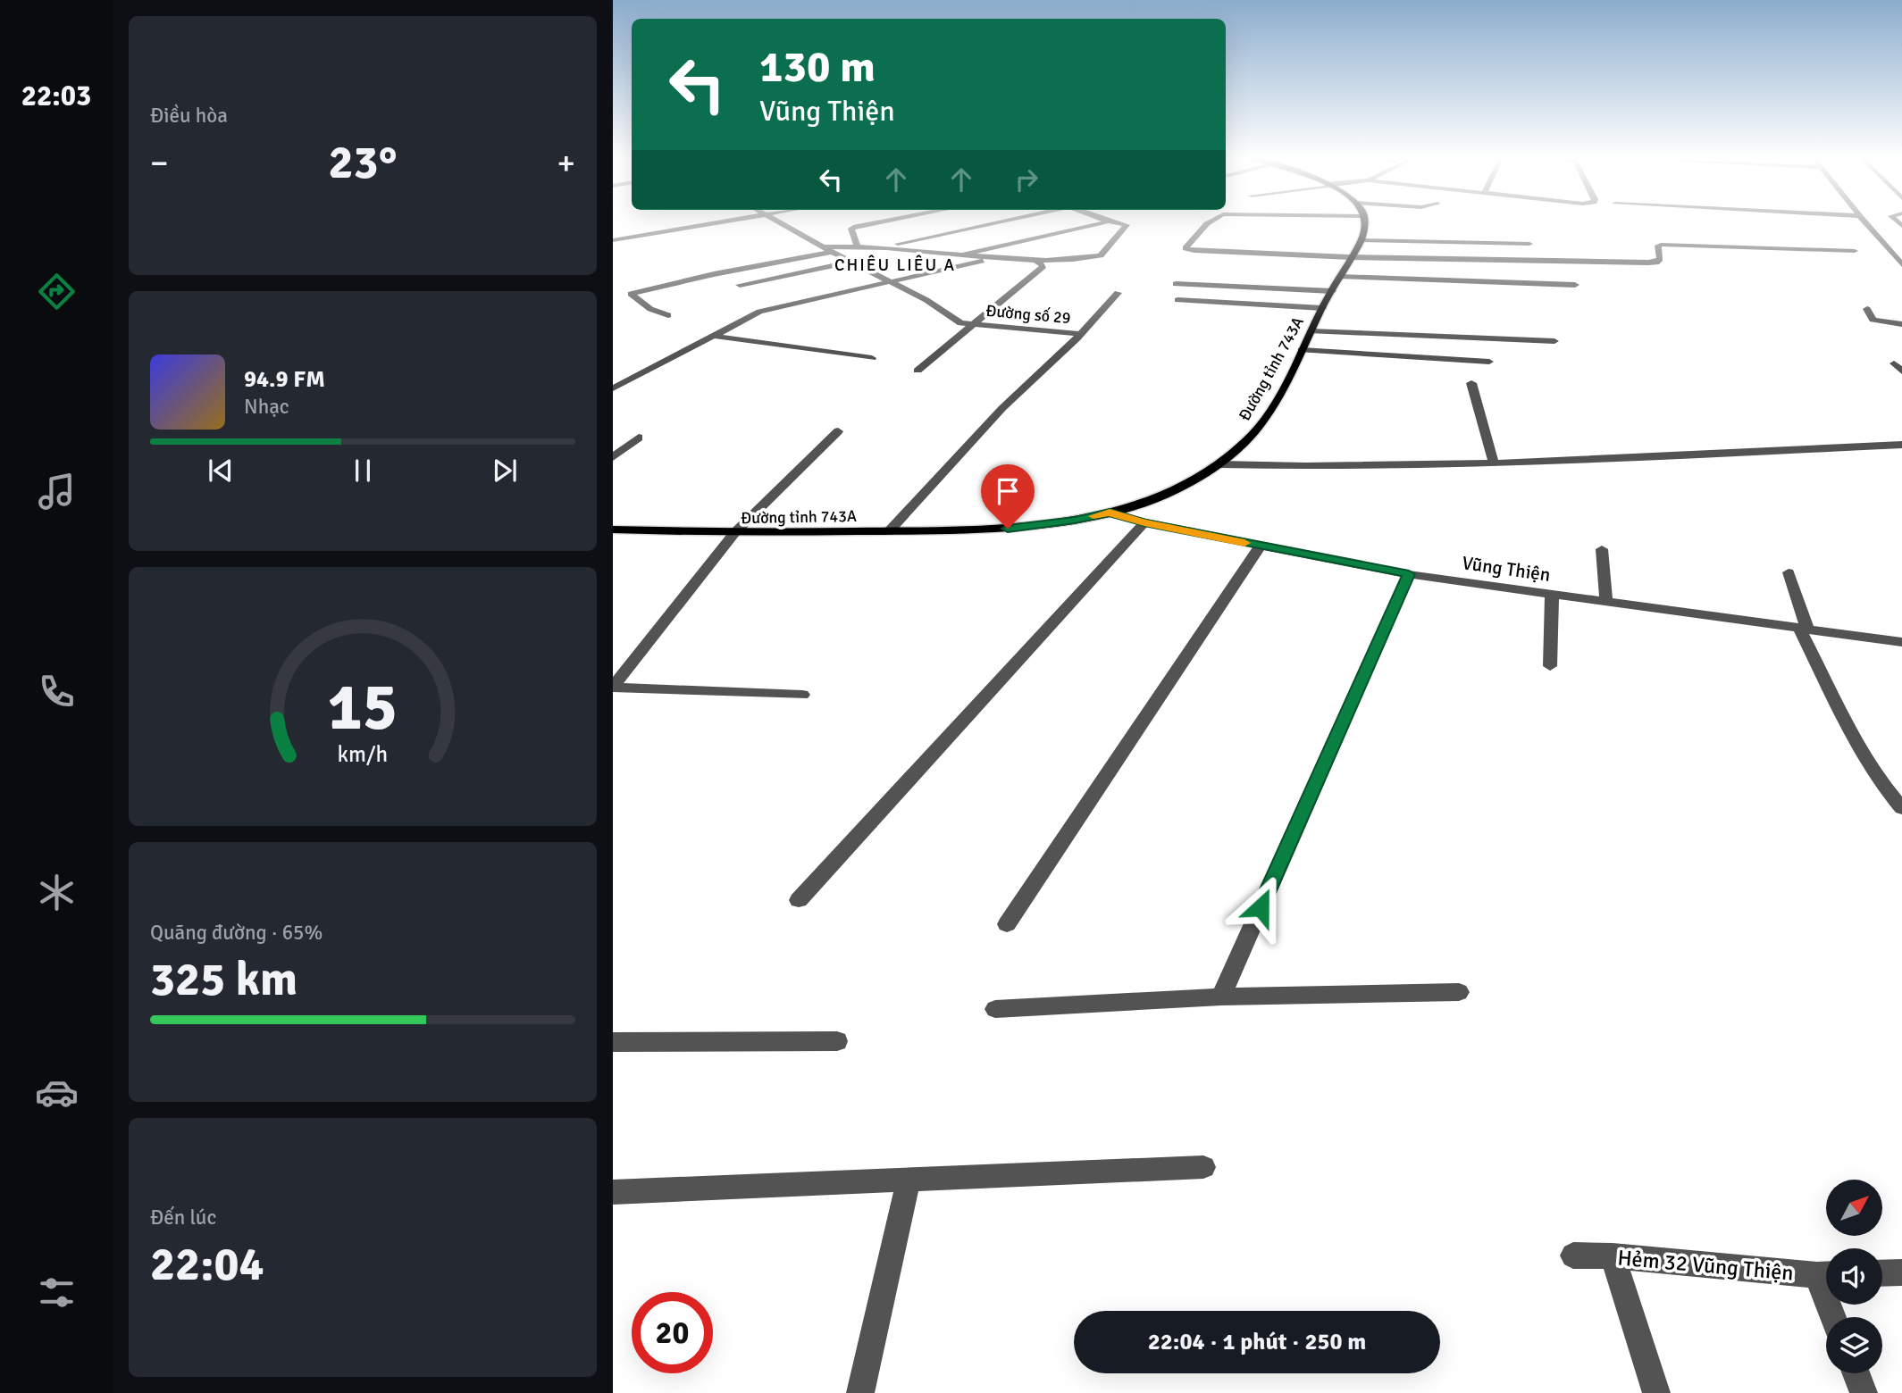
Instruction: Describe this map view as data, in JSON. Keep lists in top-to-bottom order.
{
  "streets": {
    "main road": ["Đường tỉnh 743A"],
    "street": ["Đường số 29", "Vũng Thiện", "Hẻm 32 Vũng Thiện"]
  },
  "crossings": [
    ["Đường tỉnh 743A", "Vũng Thiện"]
  ],
  "districts": ["CHIÊU LIÊU A"],
  "north": "top right",
  "page": {
    "tabs": "22:03",
    "tile": [
      "Điều hòa",
      ["Quãng đường · 65%", "325 km"],
      ["Đến lúc", "22:04"]
    ],
    "turn": ["130 m", "Vũng Thiện"],
    "heat": ["−", "23°", "+"],
    "song": ["94.9 FM", "Nhạc"],
    "limit": "20",
    "trip": "22:04 · 1 phút · 250 m",
    "gauge": ["15", "km/h"]
  }
}
